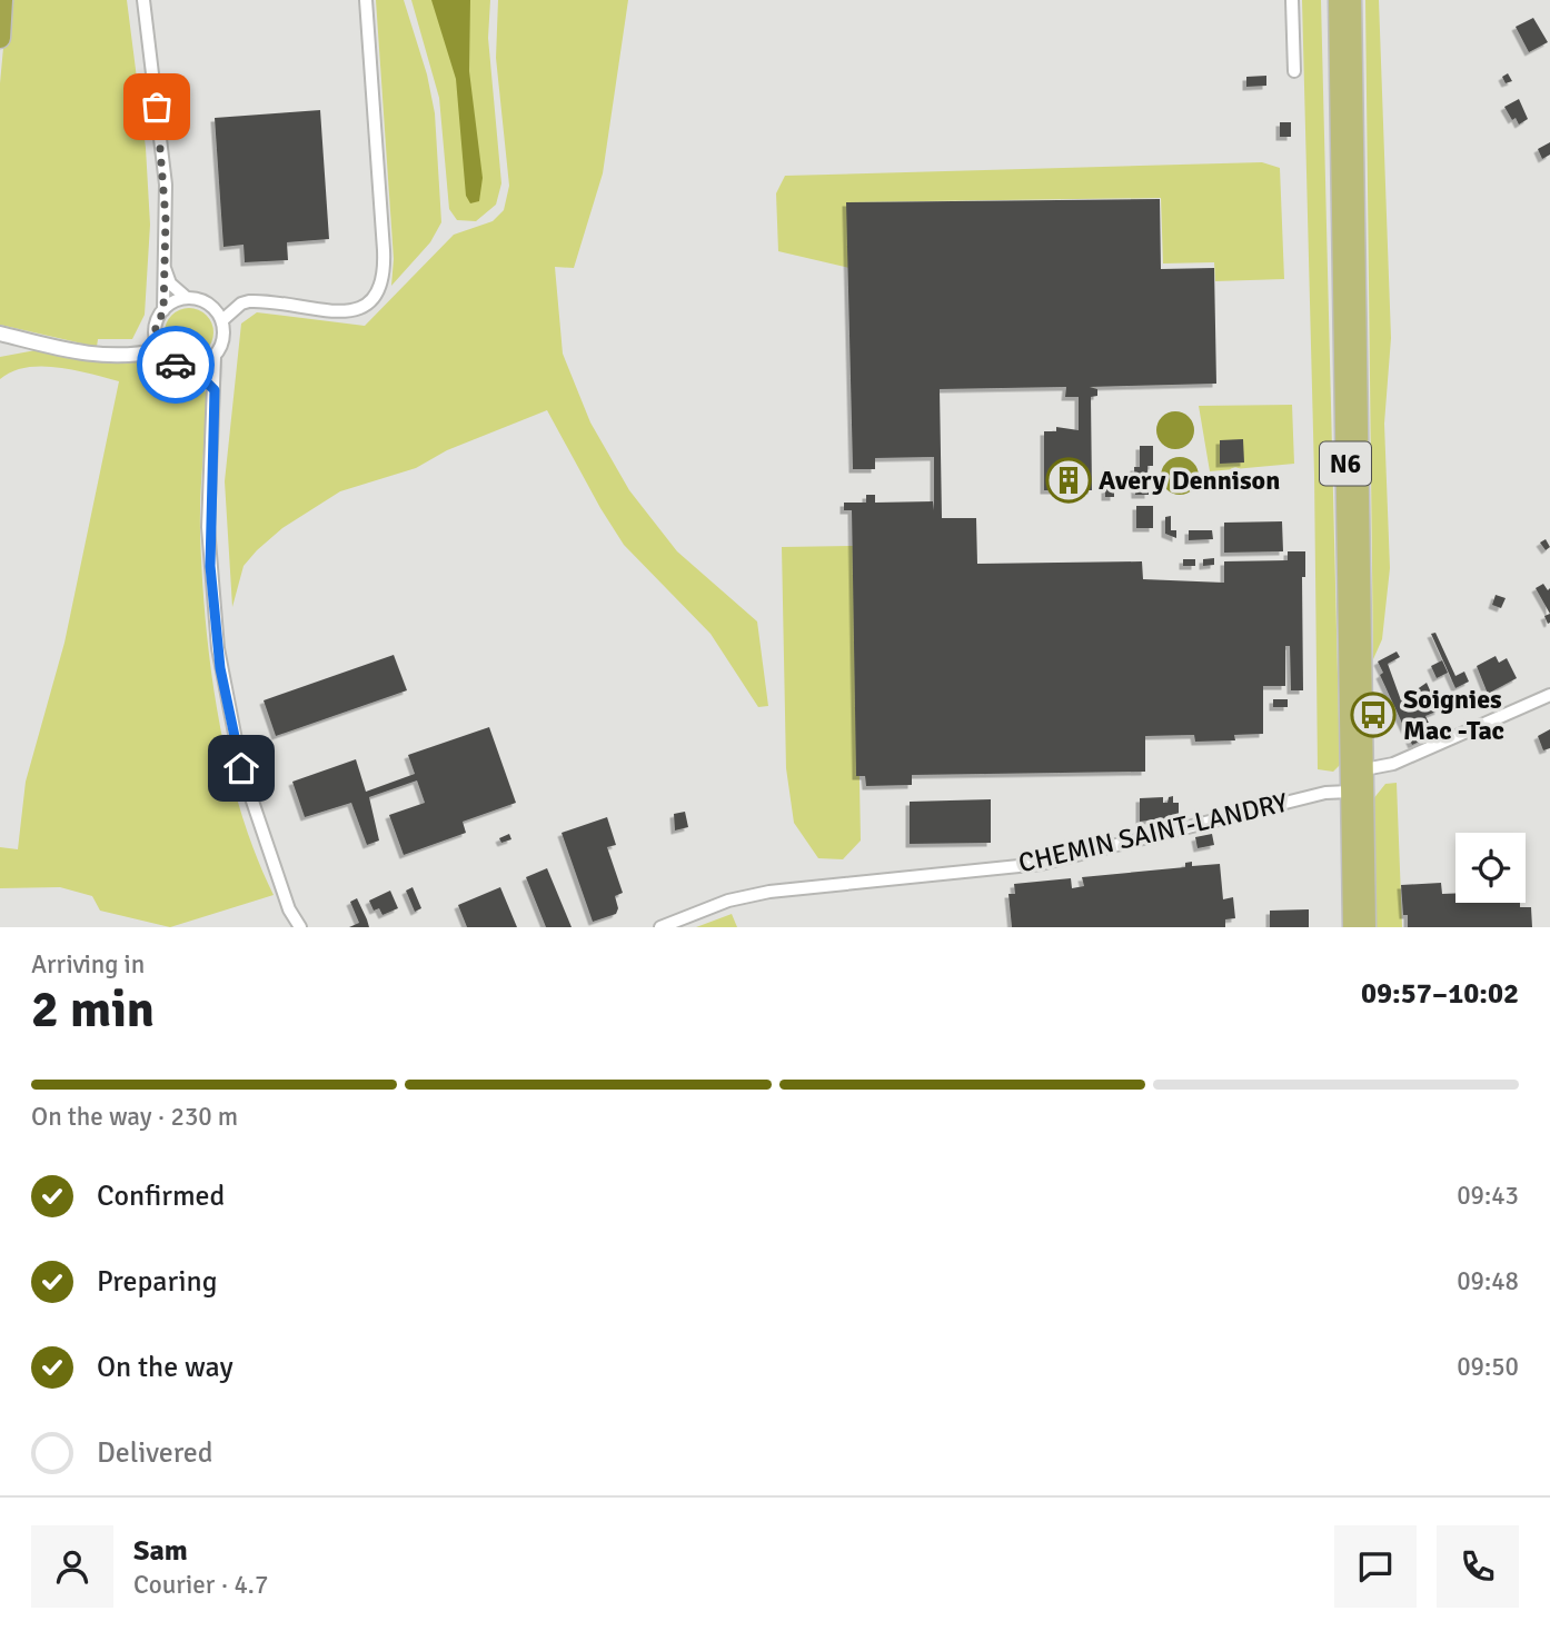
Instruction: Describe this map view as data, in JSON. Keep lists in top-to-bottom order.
{
  "streets": {
    "main road": ["N6"],
    "street": ["CHEMIN SAINT-LANDRY"]
  },
  "crossings": [
    ["N6", "CHEMIN SAINT-LANDRY"]
  ],
  "places": {
    "building": ["Avery Dennison"],
    "bus stop": ["Soignies Mac -Tac"]
  },
  "page": {
    "heading": ["2 min", "Arriving in", "09:57–10:02"],
    "panel": ["Sam", "Courier · 4.7"],
    "bar": "On the way · 230 m",
    "list": [
      ["Confirmed", "09:43"],
      ["Preparing", "09:48"],
      ["On the way", "09:50"],
      "Delivered"
    ]
  }
}
